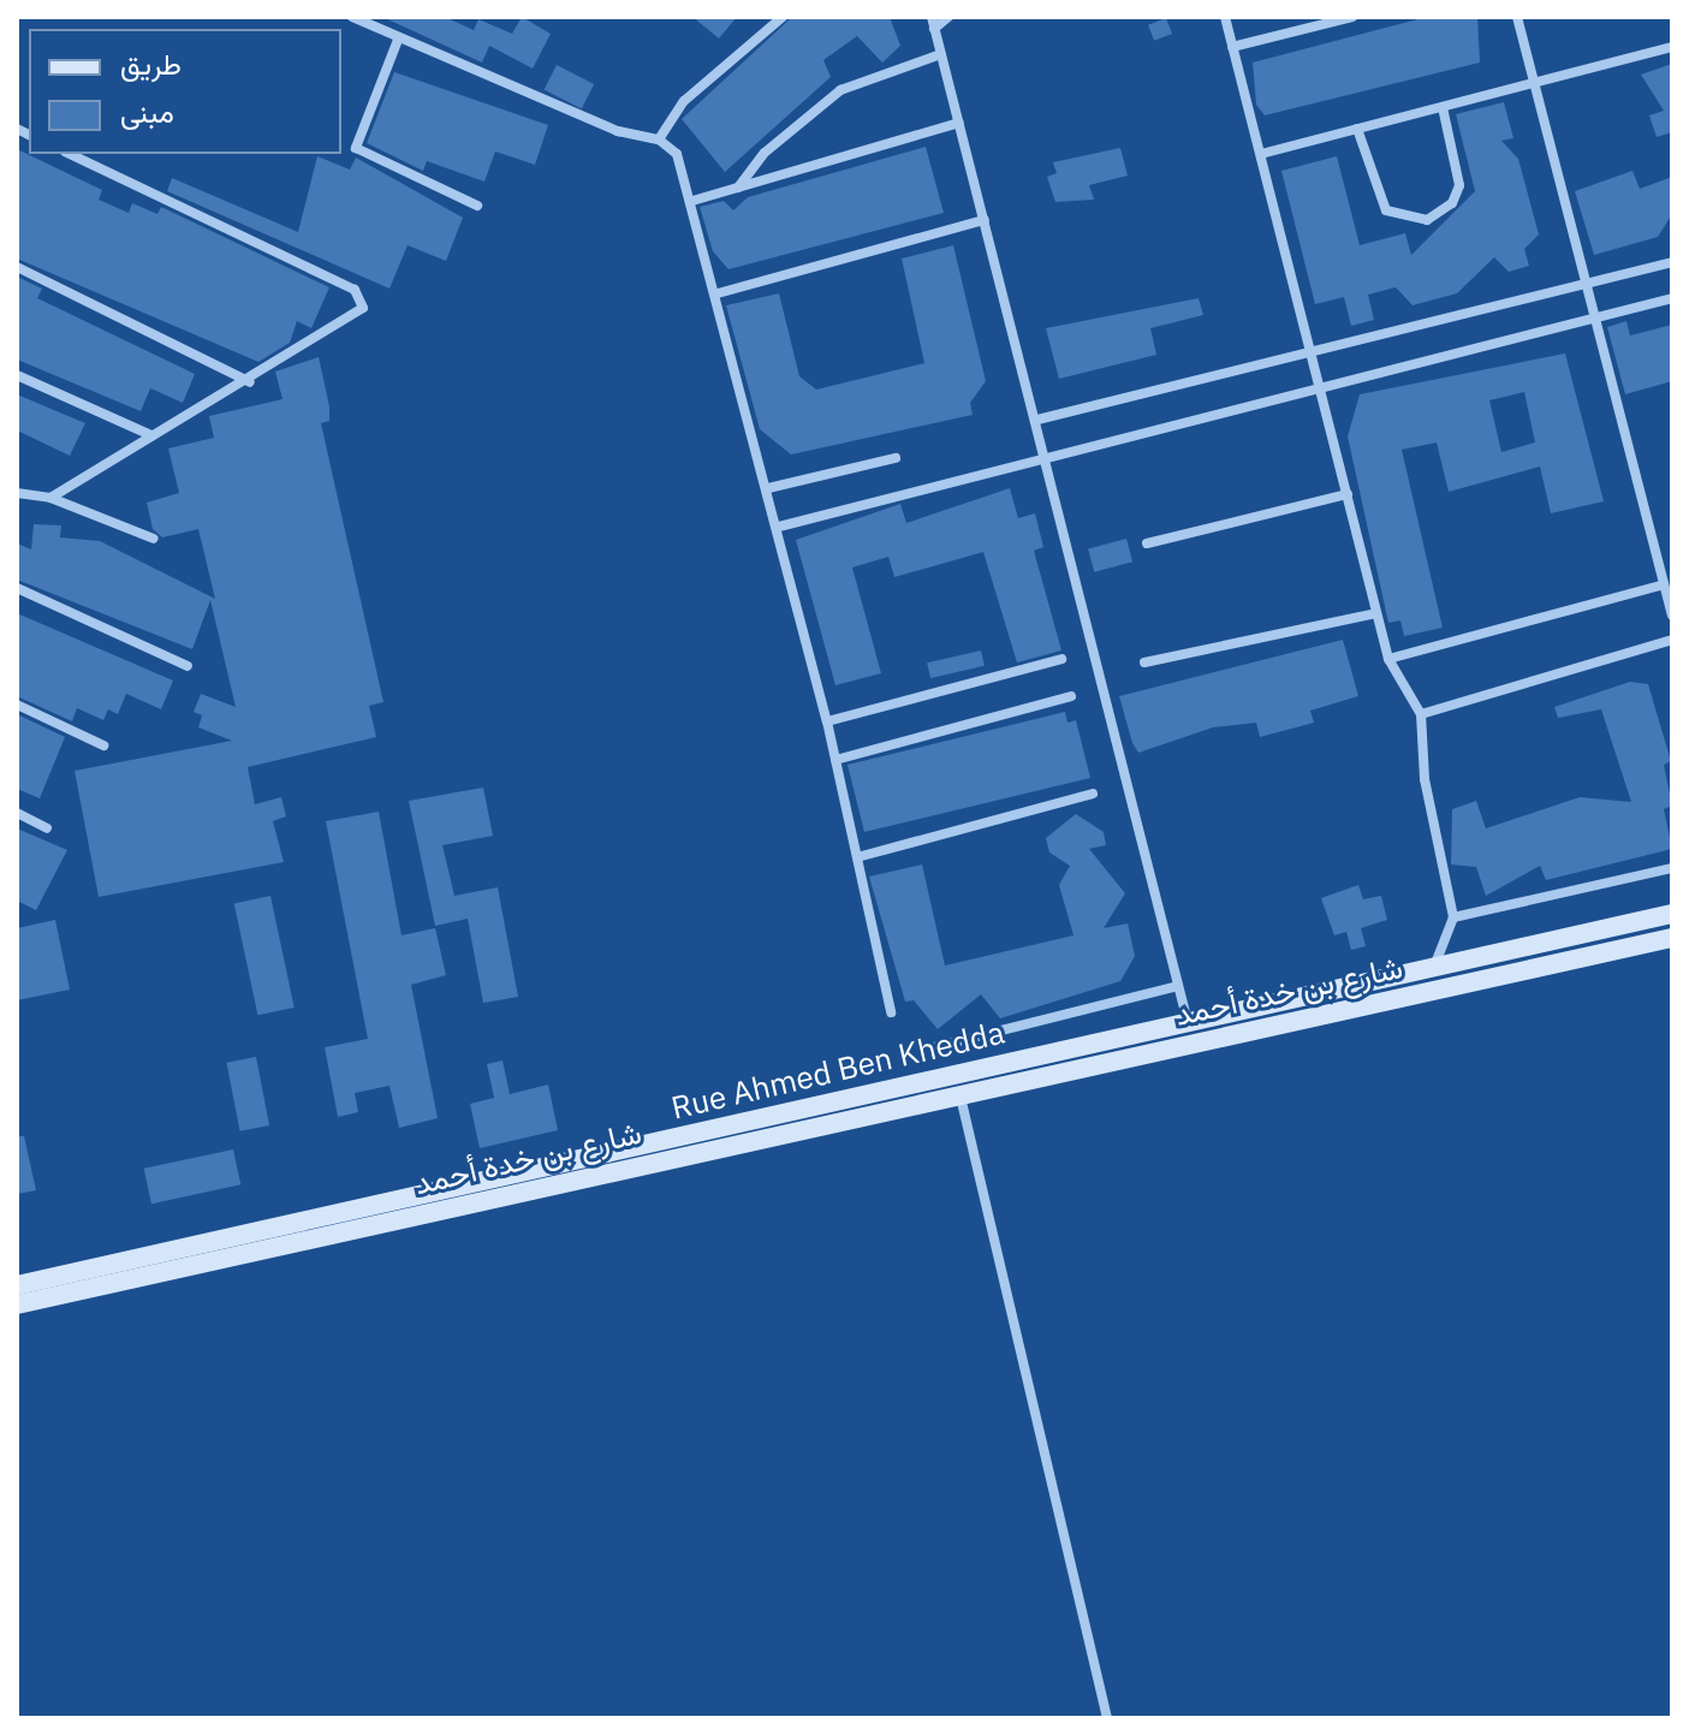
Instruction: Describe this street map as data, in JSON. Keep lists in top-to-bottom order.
{
  "streets": {
    "main road": ["شارع بن خدة أحمد", "Rue Ahmed Ben Khedda"]
  },
  "legend": ["طريق", "مبنى"]
}
